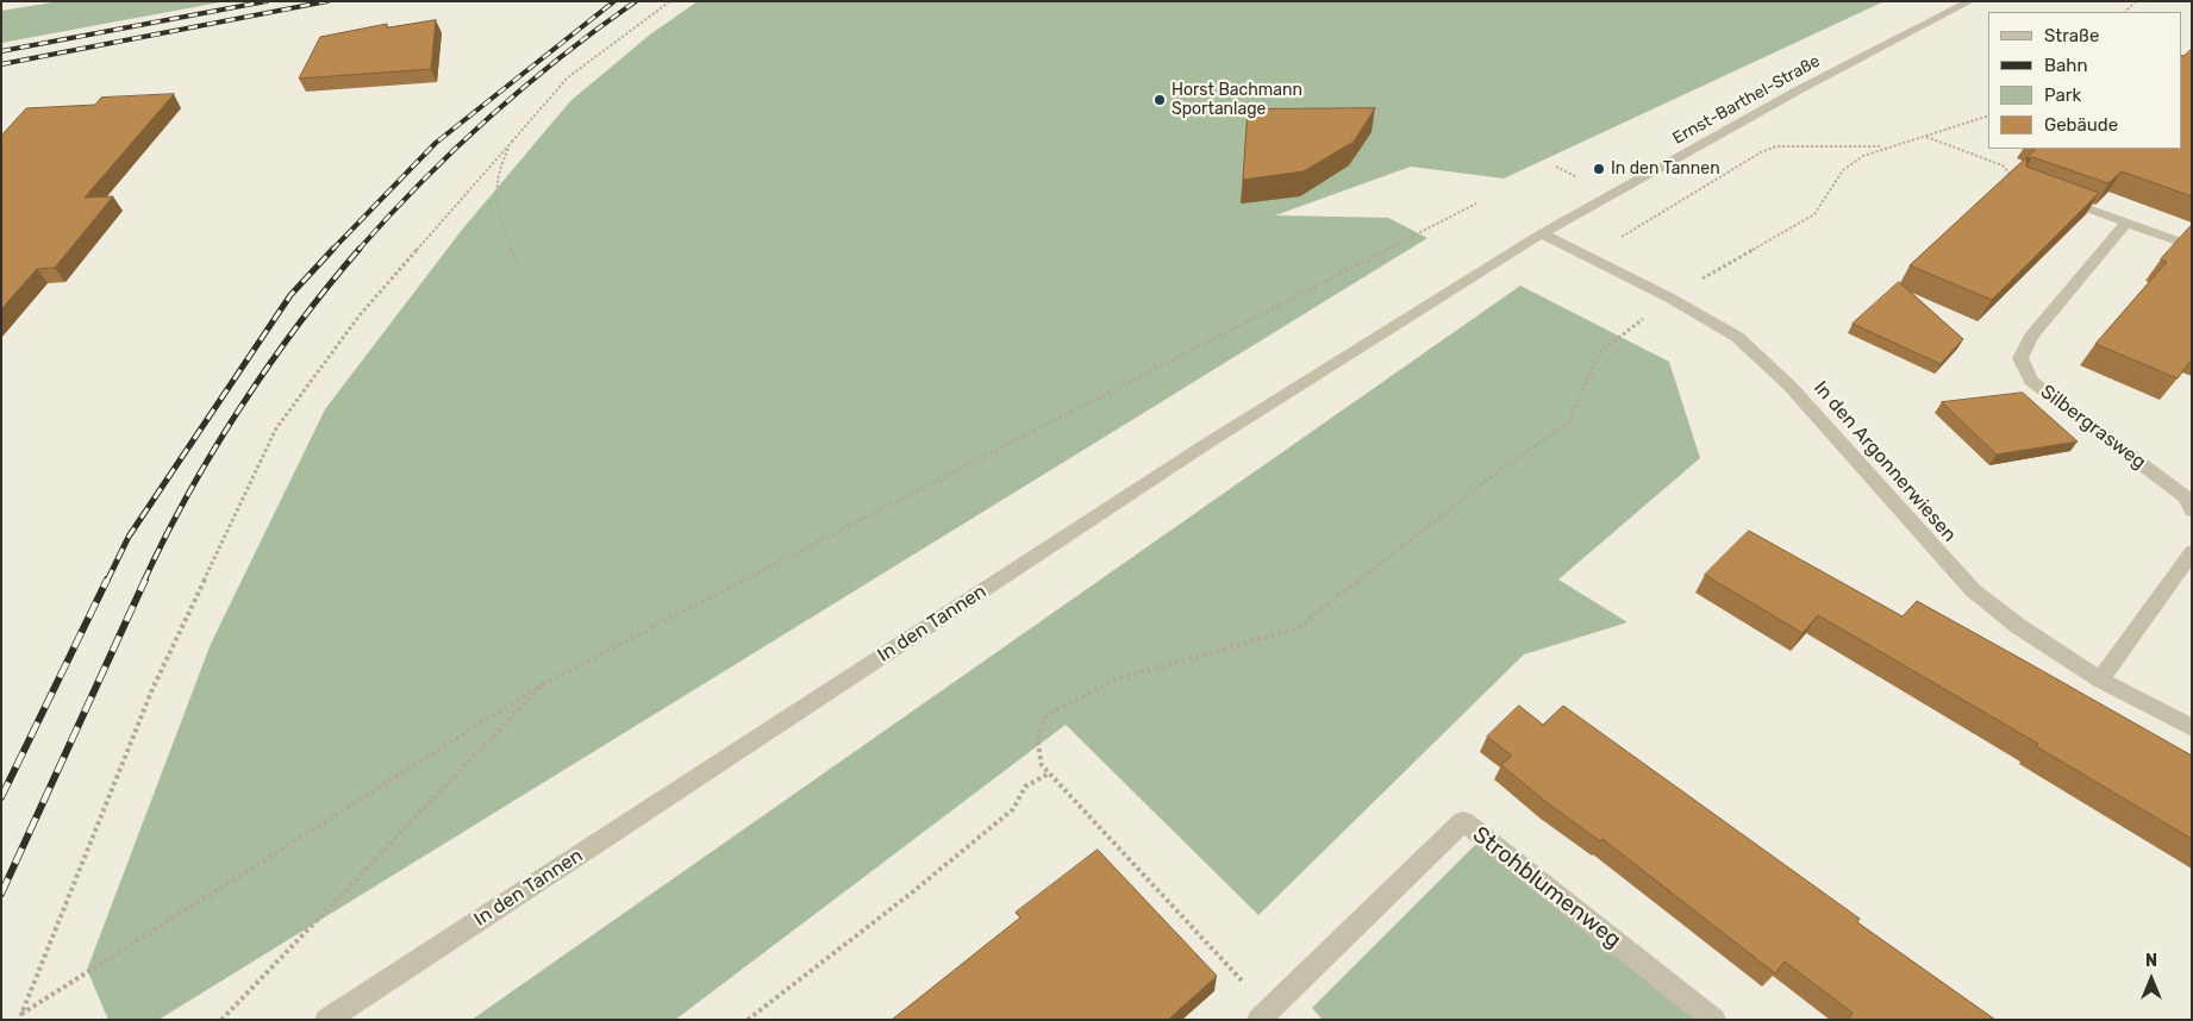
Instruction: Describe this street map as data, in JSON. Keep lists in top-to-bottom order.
{
  "streets": {
    "street": [
      "Ernst-Barthel-Straße",
      "Silbergrasweg",
      "In den Argonnerwiesen",
      "In den Tannen",
      "Strohblumenweg"
    ]
  },
  "crossings": [
    ["Ernst-Barthel-Straße", "In den Argonnerwiesen"],
    ["Ernst-Barthel-Straße", "In den Tannen"],
    ["In den Argonnerwiesen", "In den Tannen"]
  ],
  "places": ["Horst Bachmann Sportanlage", "In den Tannen"],
  "legend": [
    "Straße",
    "Bahn",
    "Park",
    "Gebäude"
  ],
  "north": "top"
}
